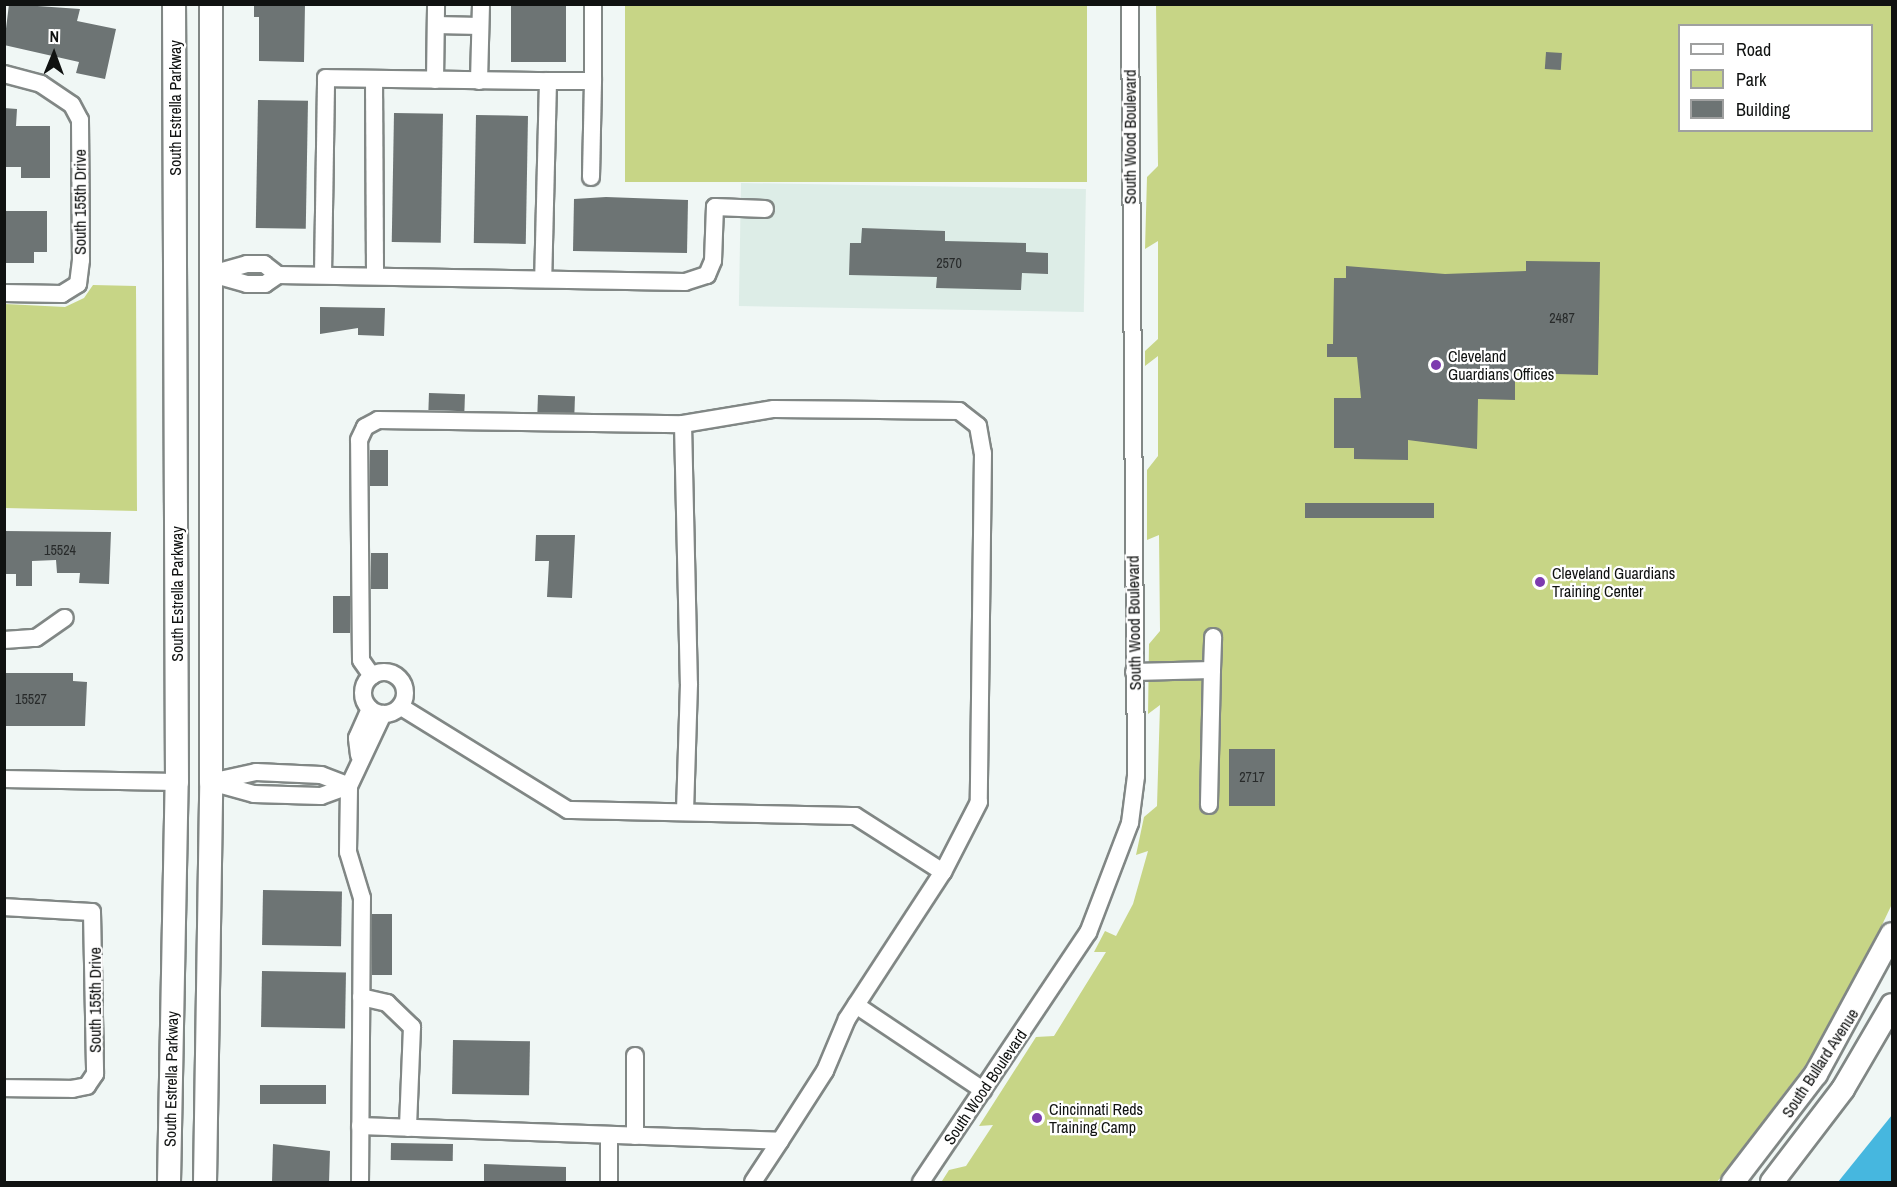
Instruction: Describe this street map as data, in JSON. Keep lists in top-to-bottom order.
{
  "streets": {
    "main road": ["South Estrella Parkway", "South Bullard Avenue"],
    "street": ["South Wood Boulevard", "South 155th Drive"]
  },
  "places": ["Cleveland Guardians Offices", "Cleveland Guardians Training Center", "Cincinnati Reds Training Camp"],
  "house_numbers": [
    "2570",
    "2487",
    "15524",
    "15527",
    "2717"
  ],
  "legend": ["Road", "Park", "Building"],
  "north": "top"
}
